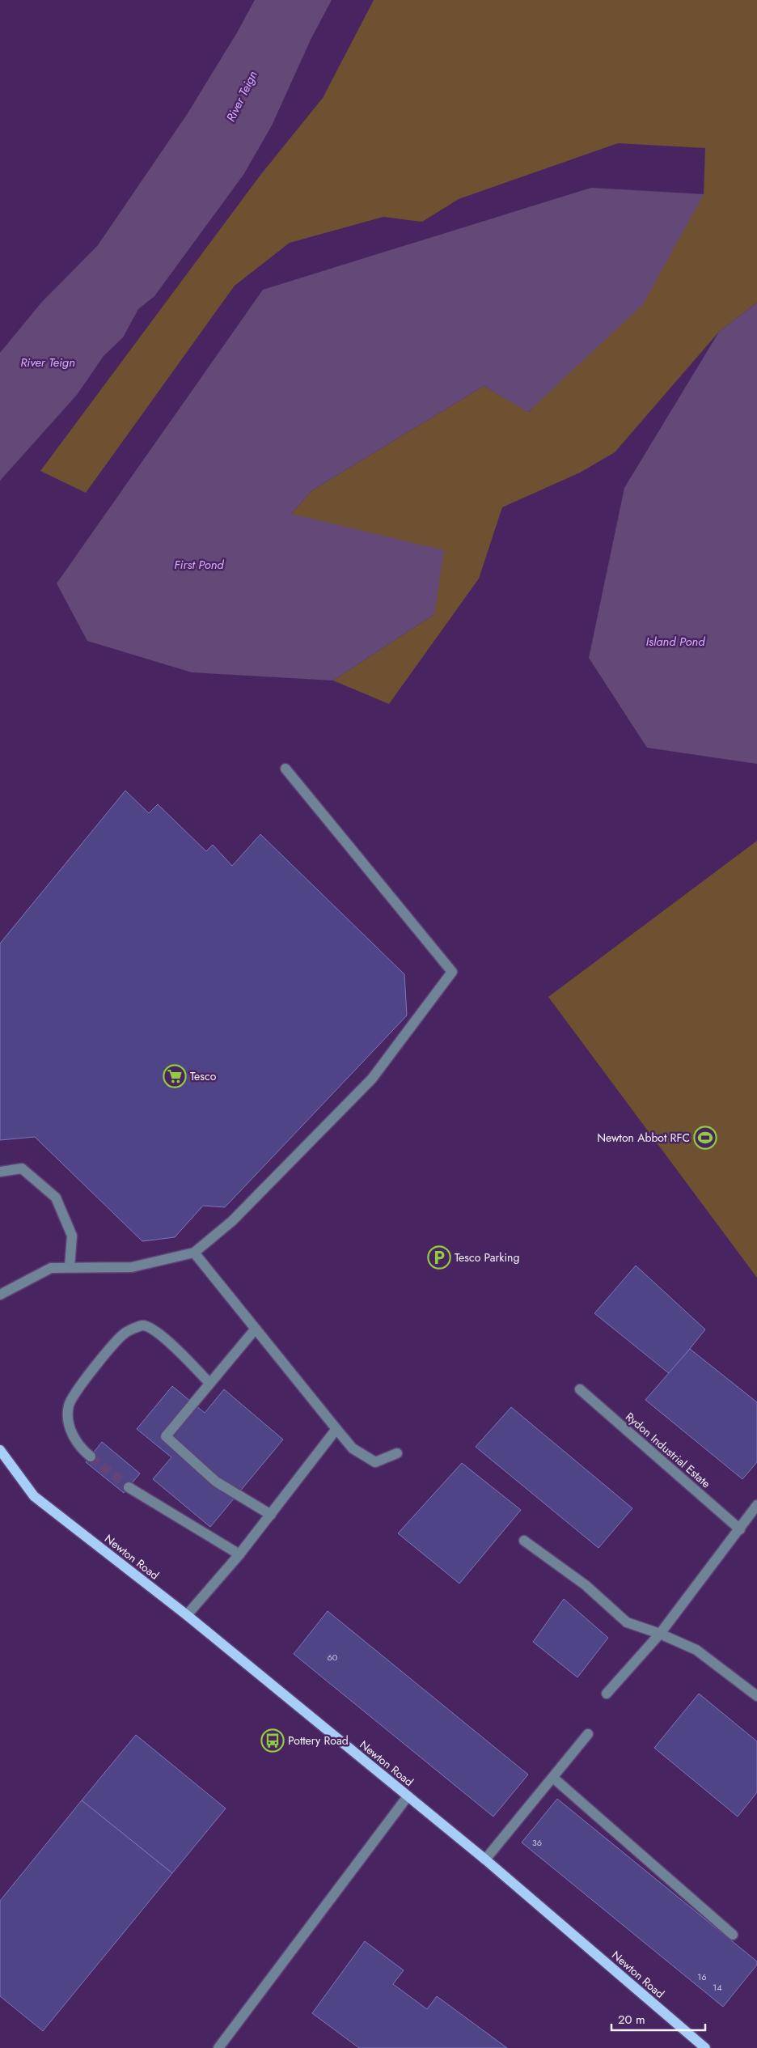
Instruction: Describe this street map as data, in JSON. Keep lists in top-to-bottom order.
{
  "streets": {
    "main road": ["Newton Road"],
    "street": ["Rydon Industrial Estate"]
  },
  "water": ["River Teign", "First Pond", "Island Pond"],
  "places": {
    "supermarket": ["Tesco"],
    "sports": ["Newton Abbot RFC"],
    "parking": ["Tesco Parking"],
    "bus stop": ["Pottery Road"]
  },
  "house_numbers": [
    "60",
    "36",
    "16",
    "14"
  ],
  "scale_bar": "20 m"
}
